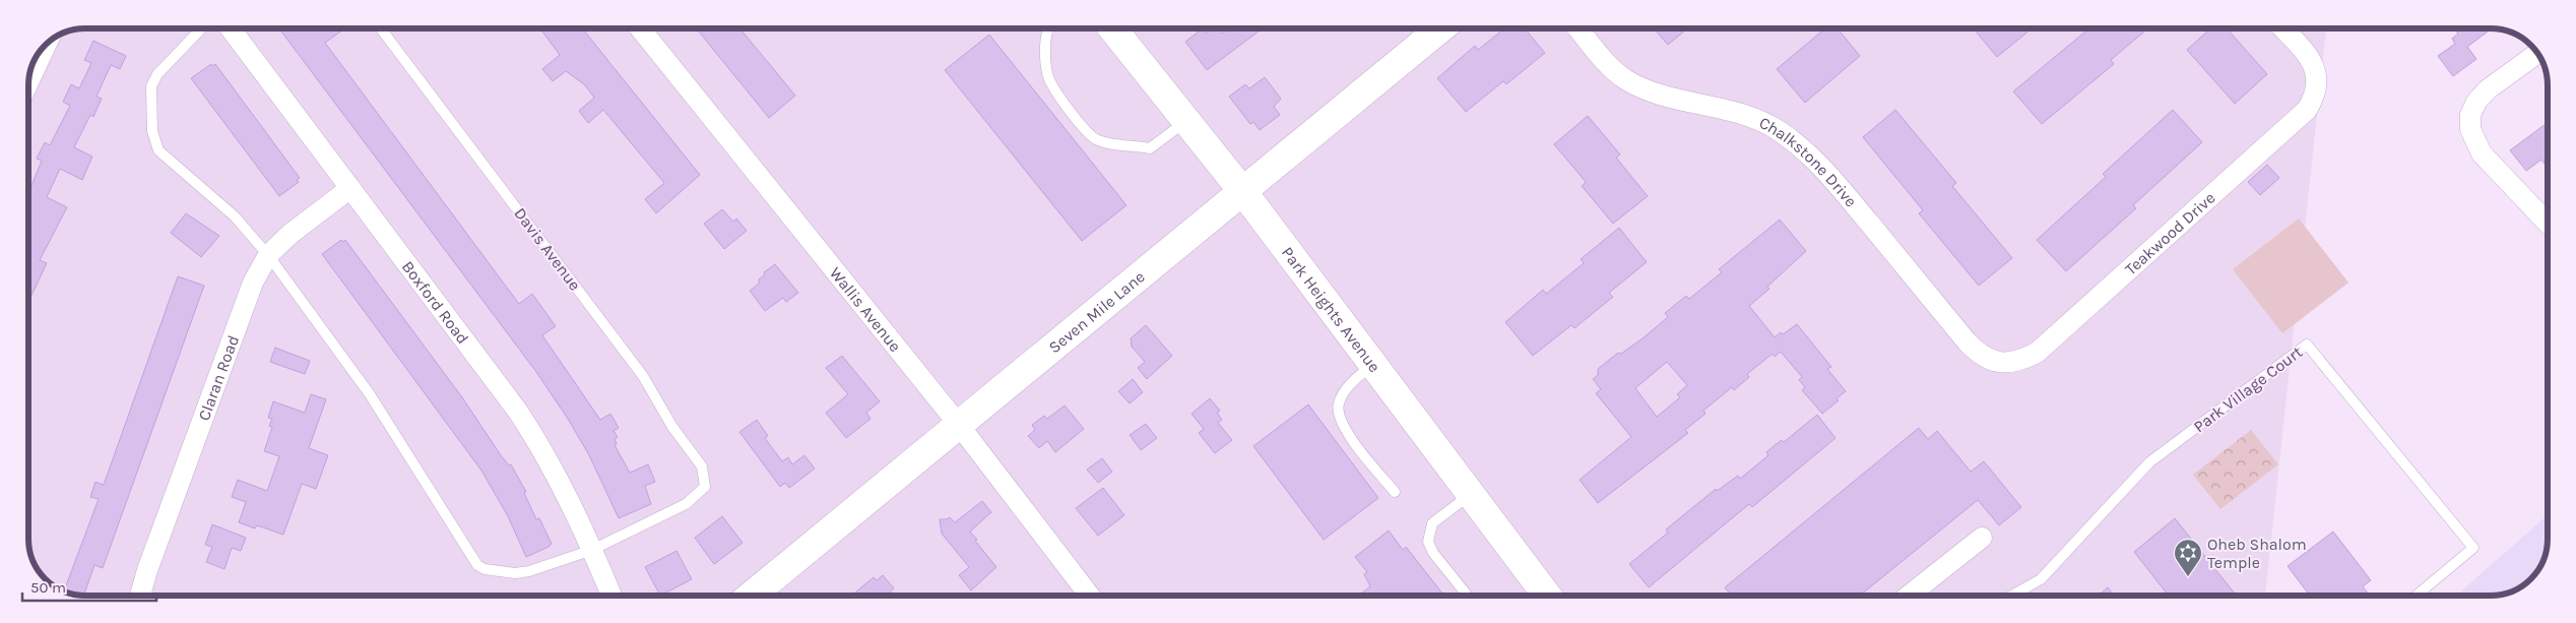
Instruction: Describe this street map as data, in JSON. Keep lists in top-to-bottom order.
{
  "streets": {
    "street": [
      "Chalkstone Drive",
      "Teakwood Drive",
      "Boxford Road",
      "Park Heights Avenue",
      "Wallis Avenue",
      "Seven Mile Lane",
      "Claran Road"
    ],
    "lane": ["Davis Avenue", "Park Village Court"]
  },
  "crossings": [
    ["Chalkstone Drive", "Teakwood Drive"],
    ["Davis Avenue", "Boxford Road"],
    ["Boxford Road", "Claran Road"],
    ["Park Heights Avenue", "Seven Mile Lane"],
    ["Wallis Avenue", "Seven Mile Lane"]
  ],
  "places": {
    "synagogue": ["Oheb Shalom Temple"]
  },
  "scale_bar": "50 m"
}
